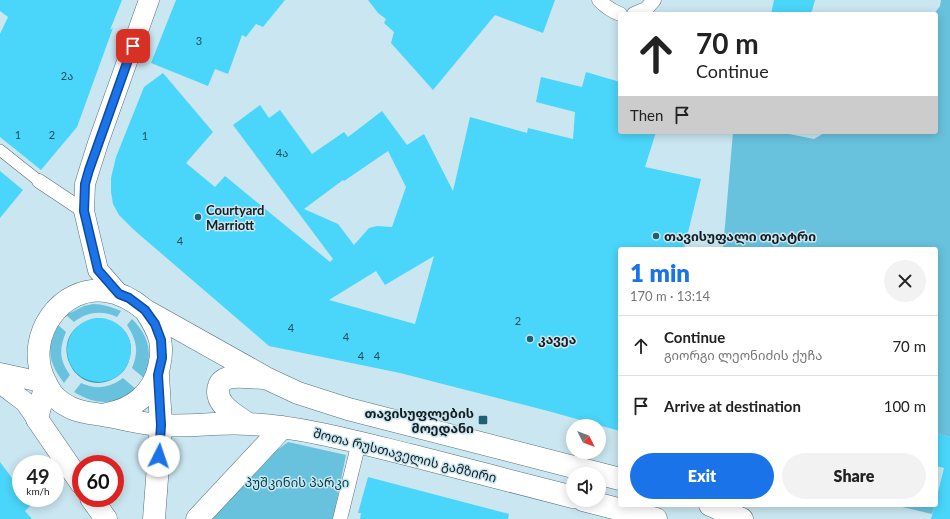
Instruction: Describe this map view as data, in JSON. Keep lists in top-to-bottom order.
{
  "streets": {
    "main road": ["შოთა რუსთაველის გამზირი"]
  },
  "parks": ["პუშკინის პარკი"],
  "places": {
    "other": ["Courtyard Marriott", "თავისუფალი თეატრი", "კავეა"],
    "transit": ["თავისუფლების მოედანი"]
  },
  "house_numbers": [
    "3",
    "2ა",
    "1",
    "2",
    "1",
    "4ა",
    "4",
    "2",
    "4",
    "4",
    "4",
    "4"
  ],
  "north": "bottom right",
  "page": {
    "turn": ["70 m", "Continue"],
    "then": "Then",
    "heading": ["1 min", "170 m · 13:14"],
    "list": [
      {
        "name": "Continue",
        "note": "გიორგი ლეონიძის ქუჩა",
        "value": "70 m"
      },
      {
        "name": "Arrive at destination",
        "value": "100 m"
      }
    ],
    "buttons": ["Exit", "Share"],
    "speed": "49 km/h",
    "limit": "60"
  }
}
